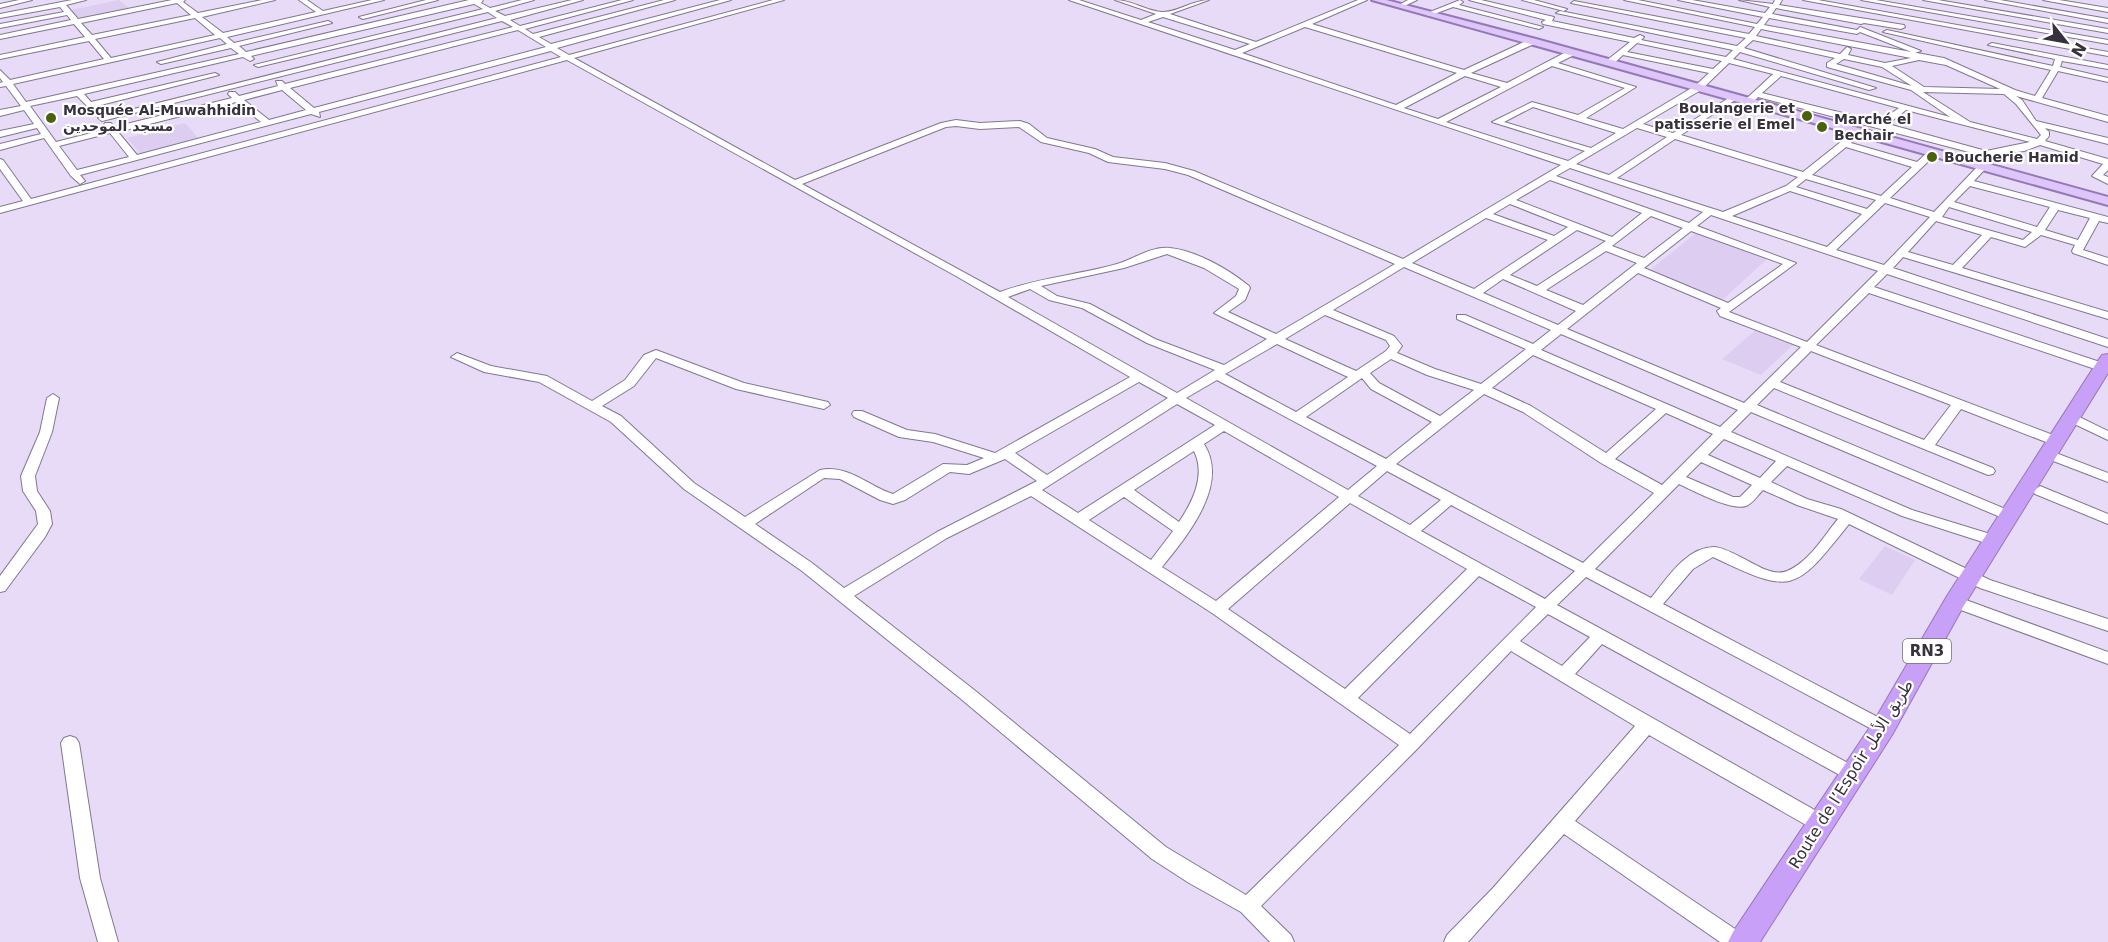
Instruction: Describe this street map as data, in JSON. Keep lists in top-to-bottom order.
{
  "streets": {
    "highway": ["RN3", "Route de l’Espoir طريق الأمل"]
  },
  "places": [
    "Boulangerie et patisserie el Emel",
    "Mosquée Al-Muwahhidin مسجد الموحدين",
    "Marché el Bechair",
    "Boucherie Hamid"
  ],
  "north": "bottom right"
}
